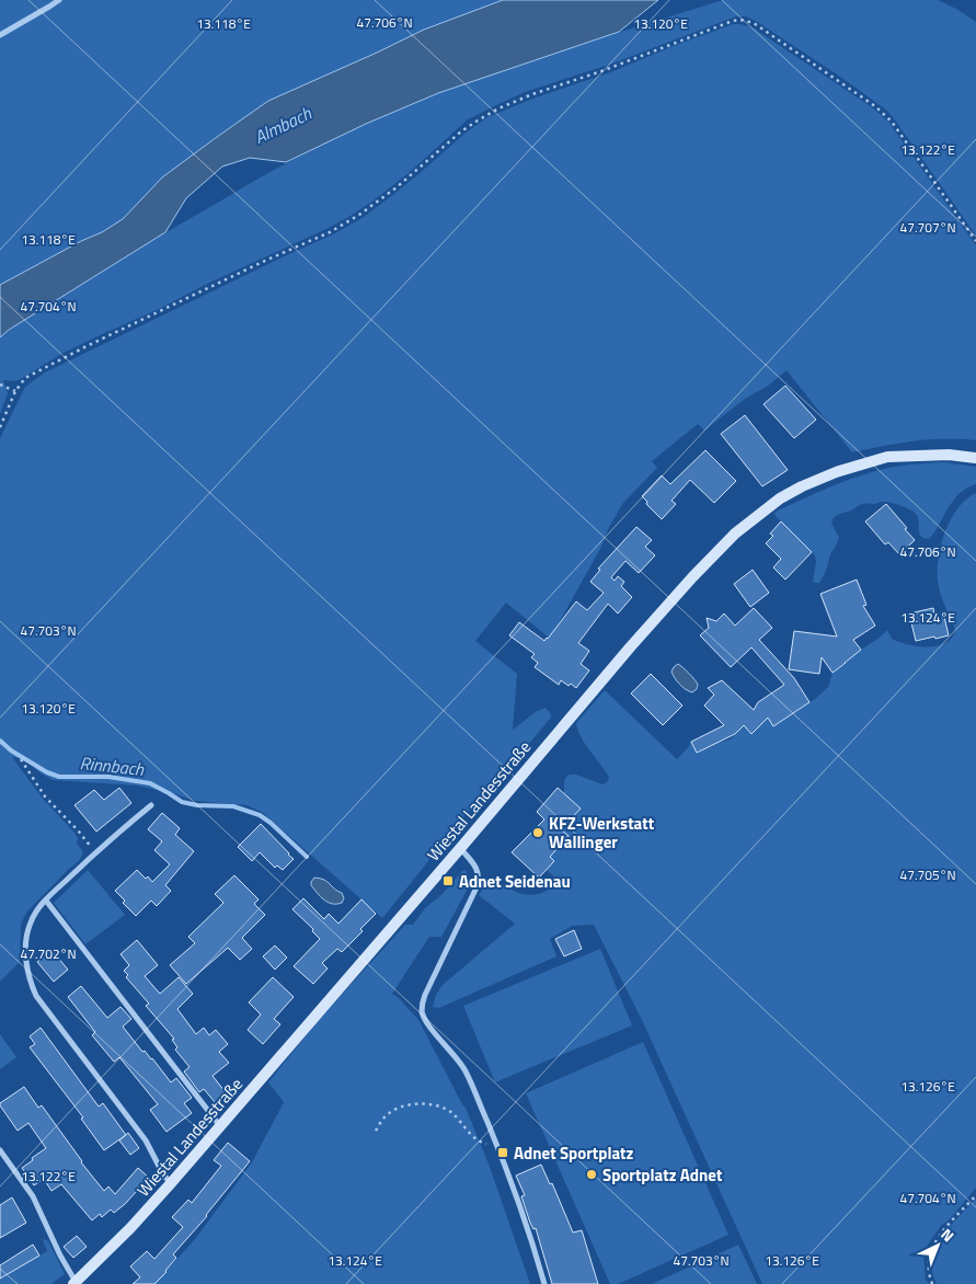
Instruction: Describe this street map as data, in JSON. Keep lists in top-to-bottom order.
{
  "streets": {
    "main road": ["Wiestal Landesstraße"]
  },
  "water": ["Almbach", "Rinnbach"],
  "places": {
    "other": ["KFZ-Werkstatt Wallinger", "Sportplatz Adnet"],
    "transit": ["Adnet Seidenau", "Adnet Sportplatz"]
  },
  "north": "top right",
  "coordinates": [
    "47.706°N",
    "13.118°E",
    "13.120°E",
    "13.122°E",
    "47.707°N",
    "47.704°N",
    "13.124°E",
    "47.703°N",
    "47.705°N",
    "47.702°N",
    "13.126°E"
  ]
}
